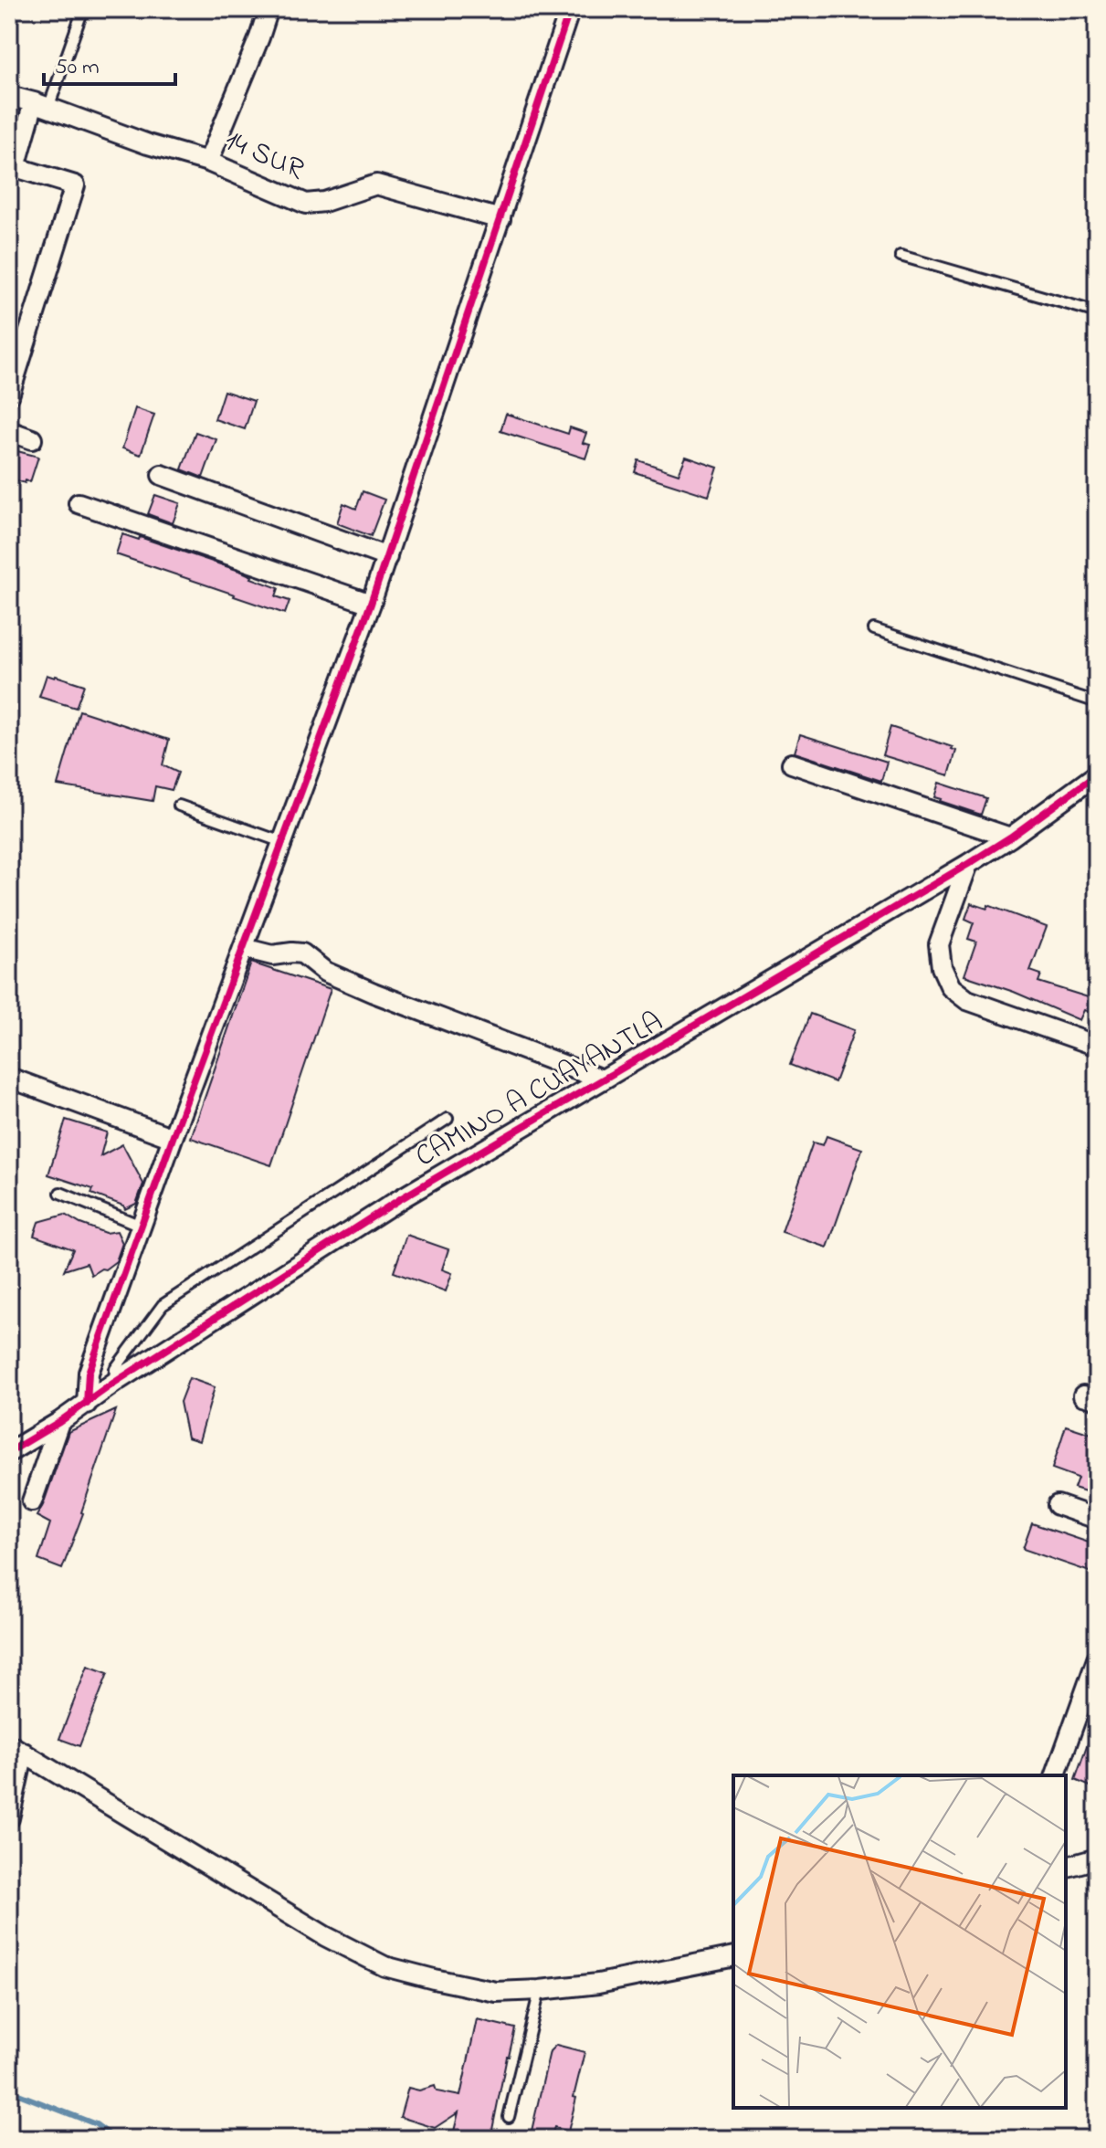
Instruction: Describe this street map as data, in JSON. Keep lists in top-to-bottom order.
{
  "streets": {
    "street": ["14 SUR", "CAMINO A CUAYANTLA"]
  },
  "scale_bar": "50 m"
}
